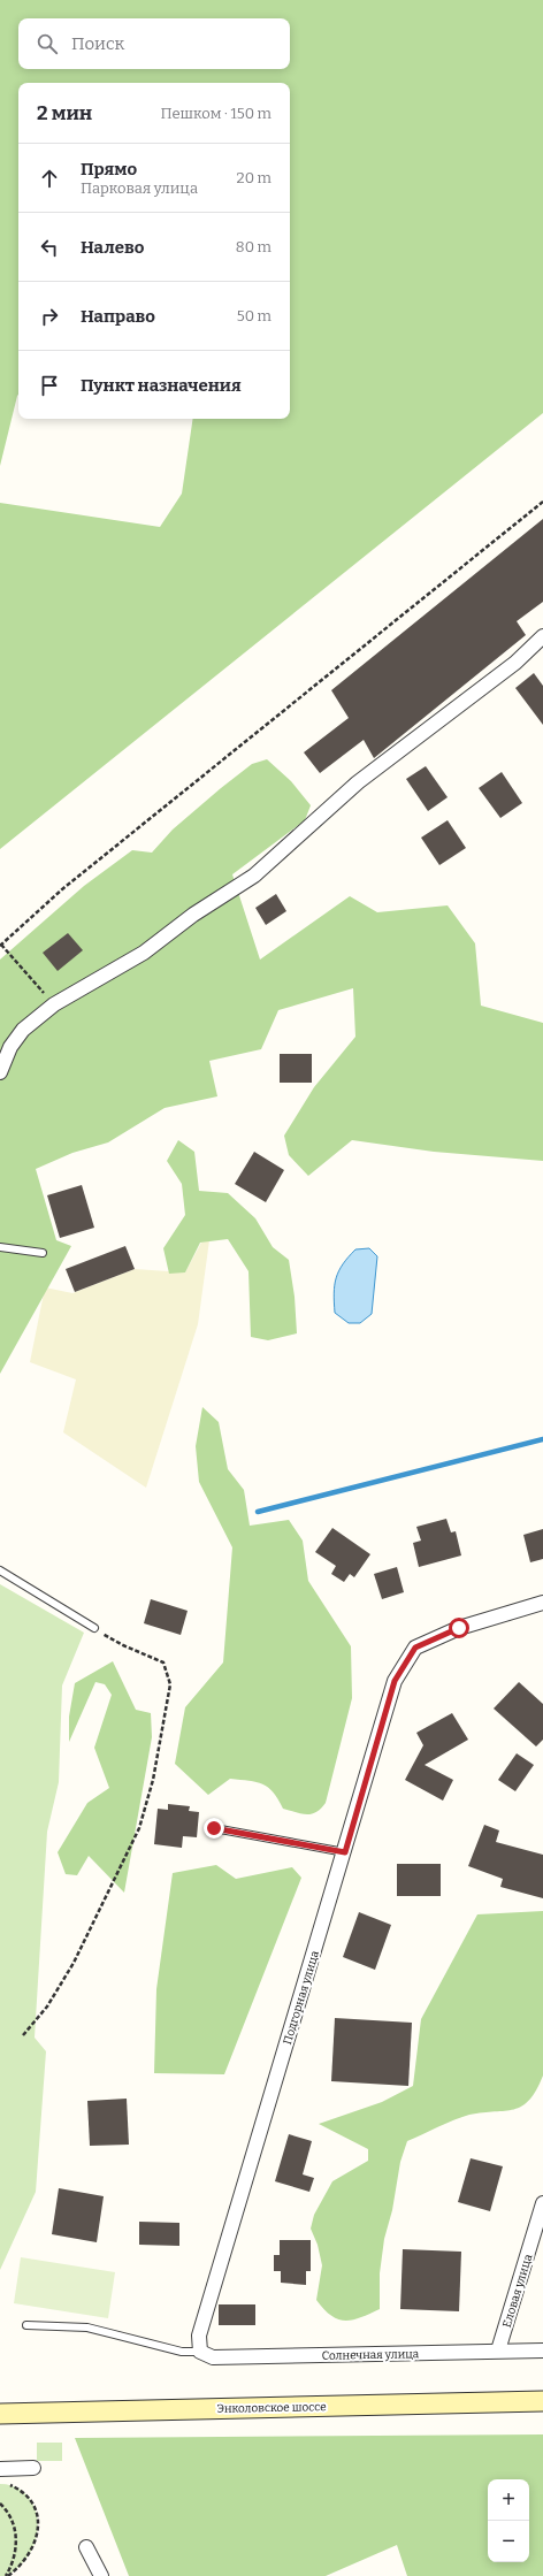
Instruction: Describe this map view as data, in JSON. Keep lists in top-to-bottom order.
{
  "streets": {
    "main road": ["Энколовское шоссе"],
    "street": ["Подгорная улица", "Еловая улица", "Солнечная улица"]
  },
  "crossings": [
    ["Подгорная улица", "Солнечная улица"],
    ["Еловая улица", "Солнечная улица"]
  ],
  "page": {
    "search": "Поиск",
    "heading": ["2 мин", "Пешком · 150 m"],
    "list": [
      ["Прямо", "Парковая улица", "20 m"],
      ["Налево", "80 m"],
      ["Направо", "50 m"],
      "Пункт назначения"
    ],
    "map_buttons": ["+", "−"]
  }
}
